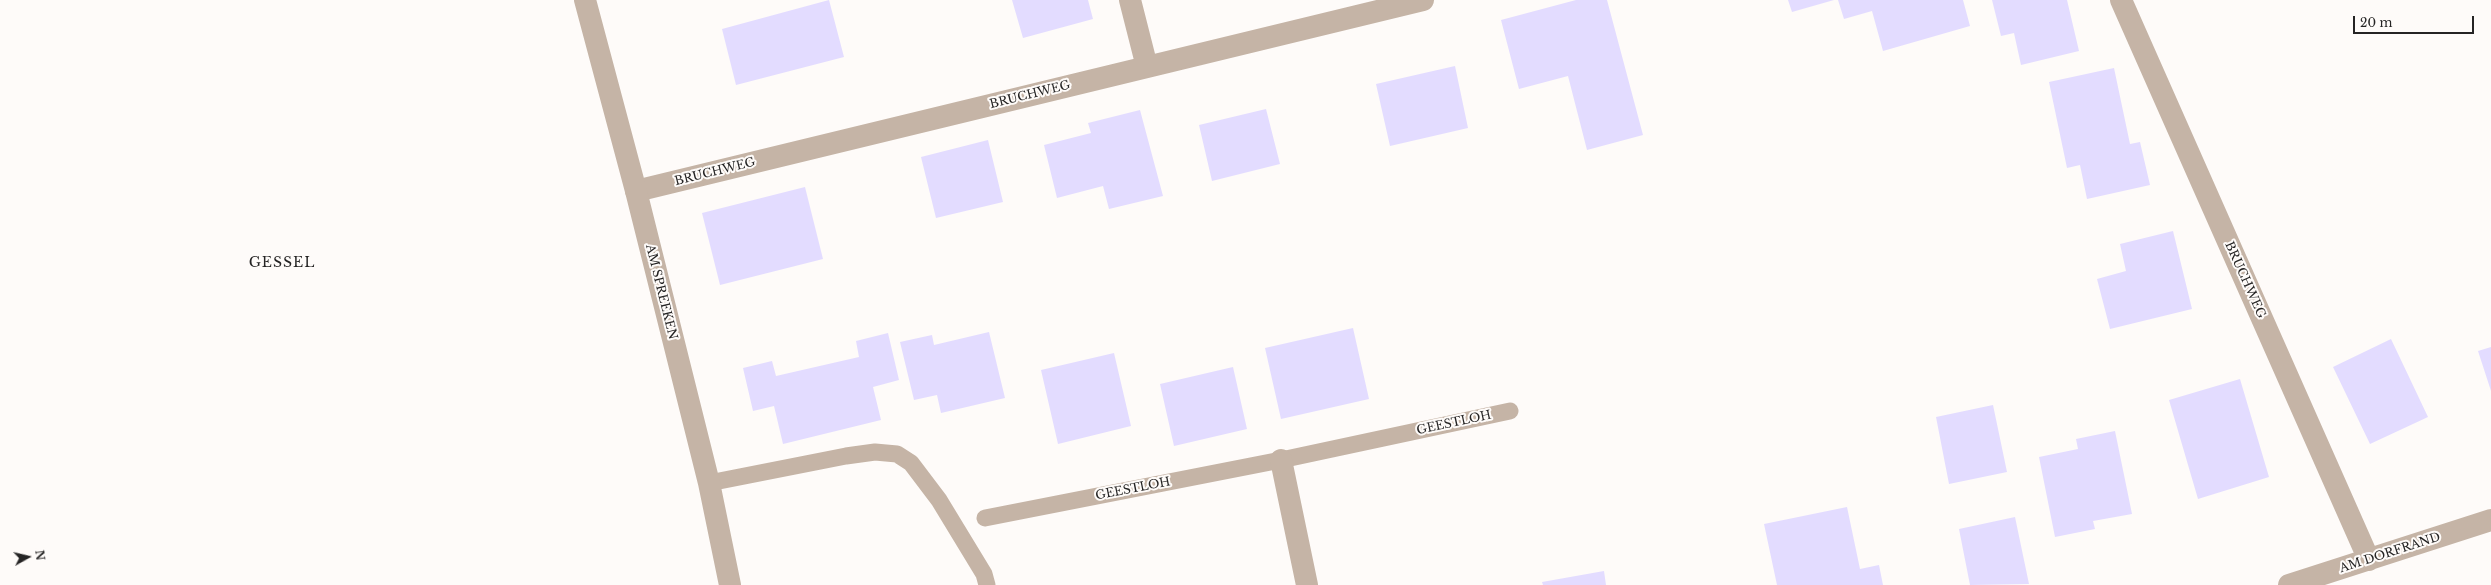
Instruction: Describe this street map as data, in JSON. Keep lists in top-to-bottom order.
{
  "streets": {
    "street": ["BRUCHWEG", "AM SPREEKEN", "AM DORFRAND"],
    "lane": ["GEESTLOH"]
  },
  "crossings": [
    ["BRUCHWEG", "AM SPREEKEN"],
    ["BRUCHWEG", "AM DORFRAND"]
  ],
  "districts": ["GESSEL"],
  "scale_bar": "20 m",
  "north": "right"
}
